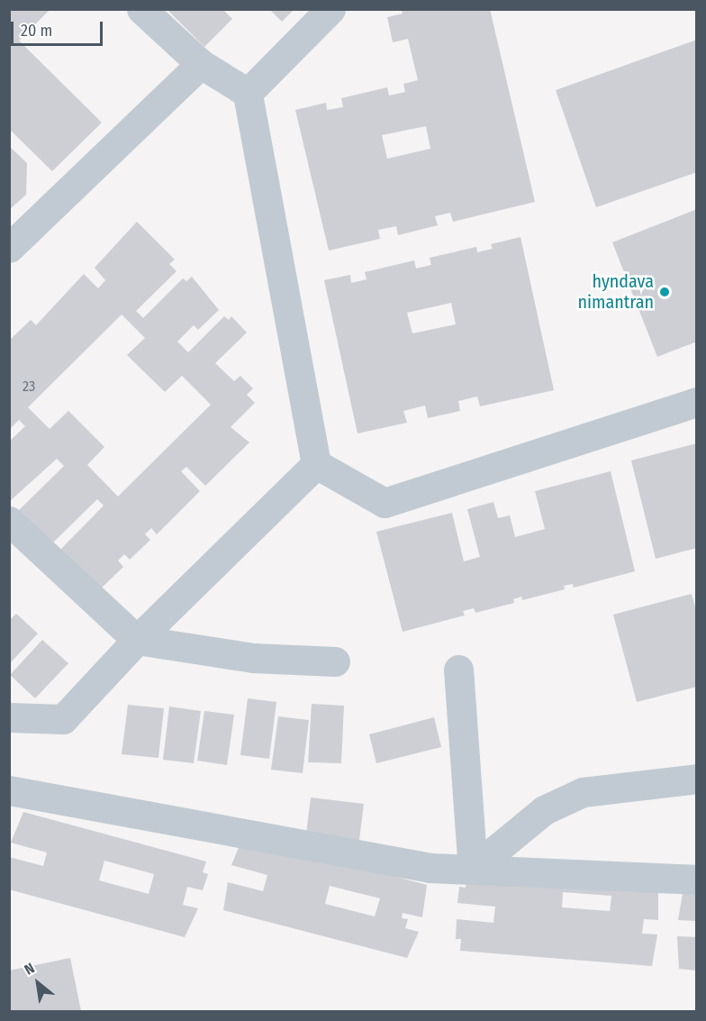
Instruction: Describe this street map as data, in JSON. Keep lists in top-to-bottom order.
{
  "places": ["hyndava nimantran"],
  "house_numbers": ["23"],
  "scale_bar": "20 m",
  "north": "top left"
}
